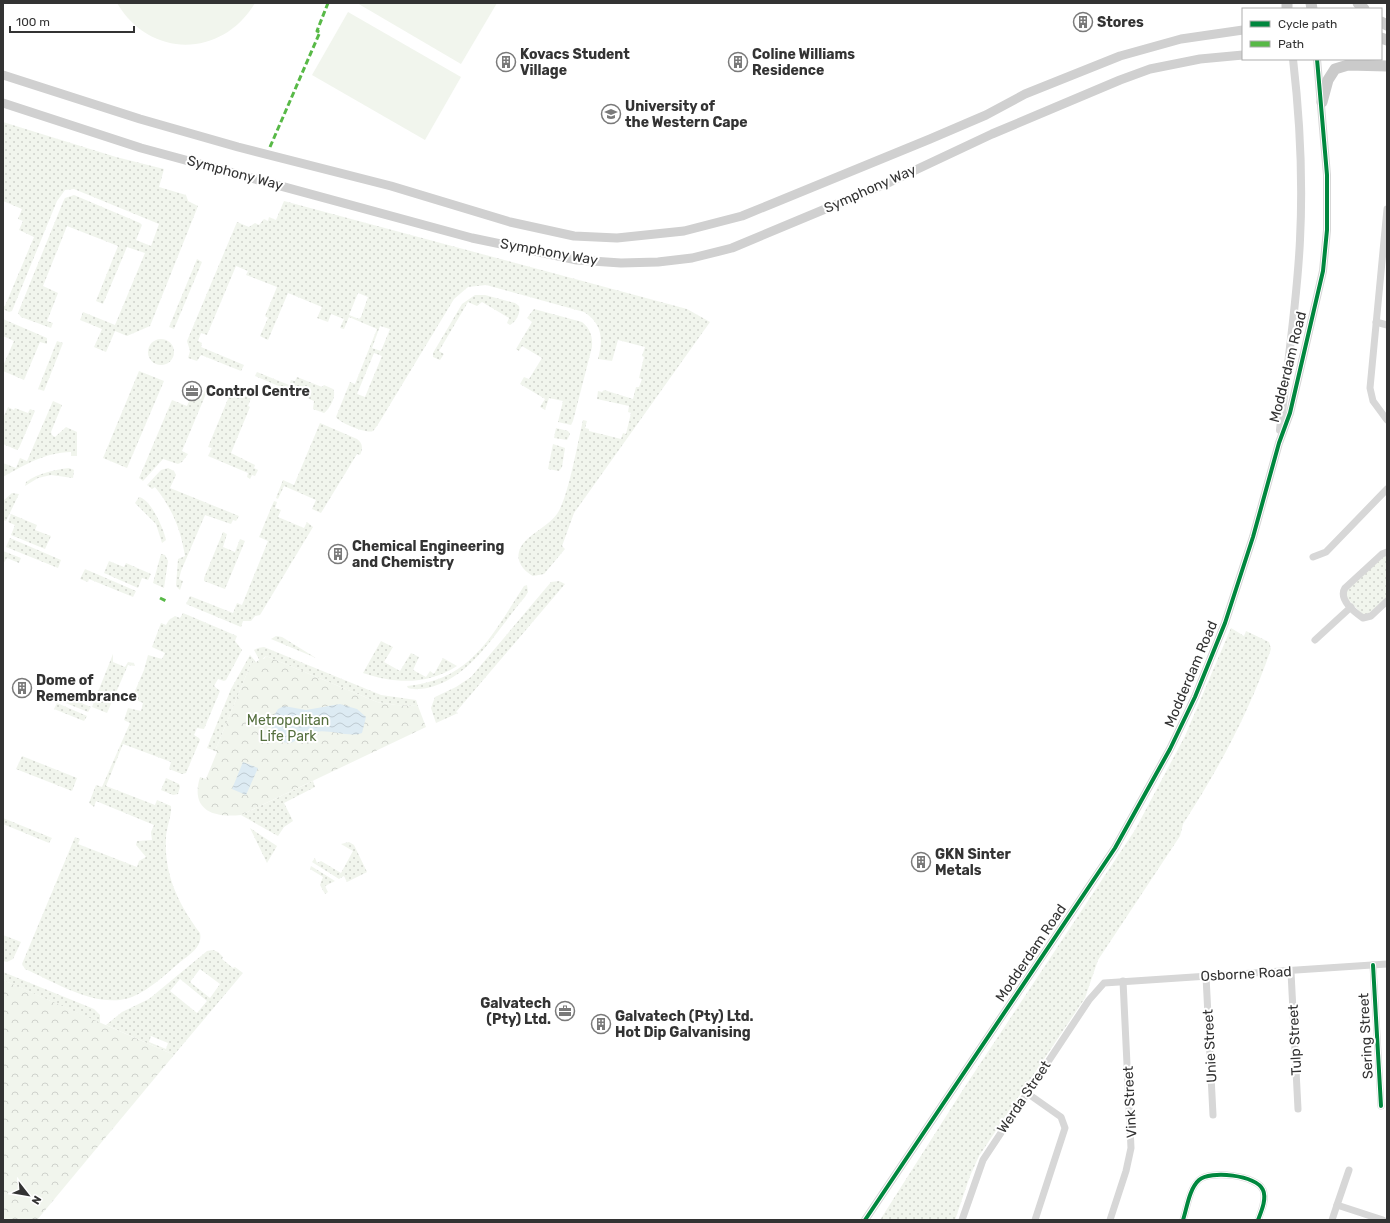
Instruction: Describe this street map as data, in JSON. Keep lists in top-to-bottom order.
{
  "streets": {
    "main road": ["Symphony Way"],
    "street": [
      "Modderdam Road",
      "Osborne Road",
      "Sering Street",
      "Tulp Street",
      "Unie Street",
      "Werda Street",
      "Vink Street"
    ]
  },
  "crossings": [
    ["Osborne Road", "Sering Street"],
    ["Osborne Road", "Tulp Street"],
    ["Osborne Road", "Unie Street"],
    ["Osborne Road", "Werda Street"],
    ["Osborne Road", "Vink Street"]
  ],
  "parks": ["Metropolitan Life Park"],
  "places": {
    "building": [
      "Stores",
      "Kovacs Student Village",
      "Coline Williams Residence",
      "Chemical Engineering and Chemistry",
      "Dome of Remembrance",
      "GKN Sinter Metals",
      "Galvatech (Pty) Ltd. Hot Dip Galvanising"
    ],
    "school or university": ["University of the Western Cape"],
    "office": ["Control Centre", "Galvatech (Pty) Ltd."]
  },
  "legend": ["Cycle path", "Path"],
  "scale_bar": "100 m",
  "north": "bottom right"
}
